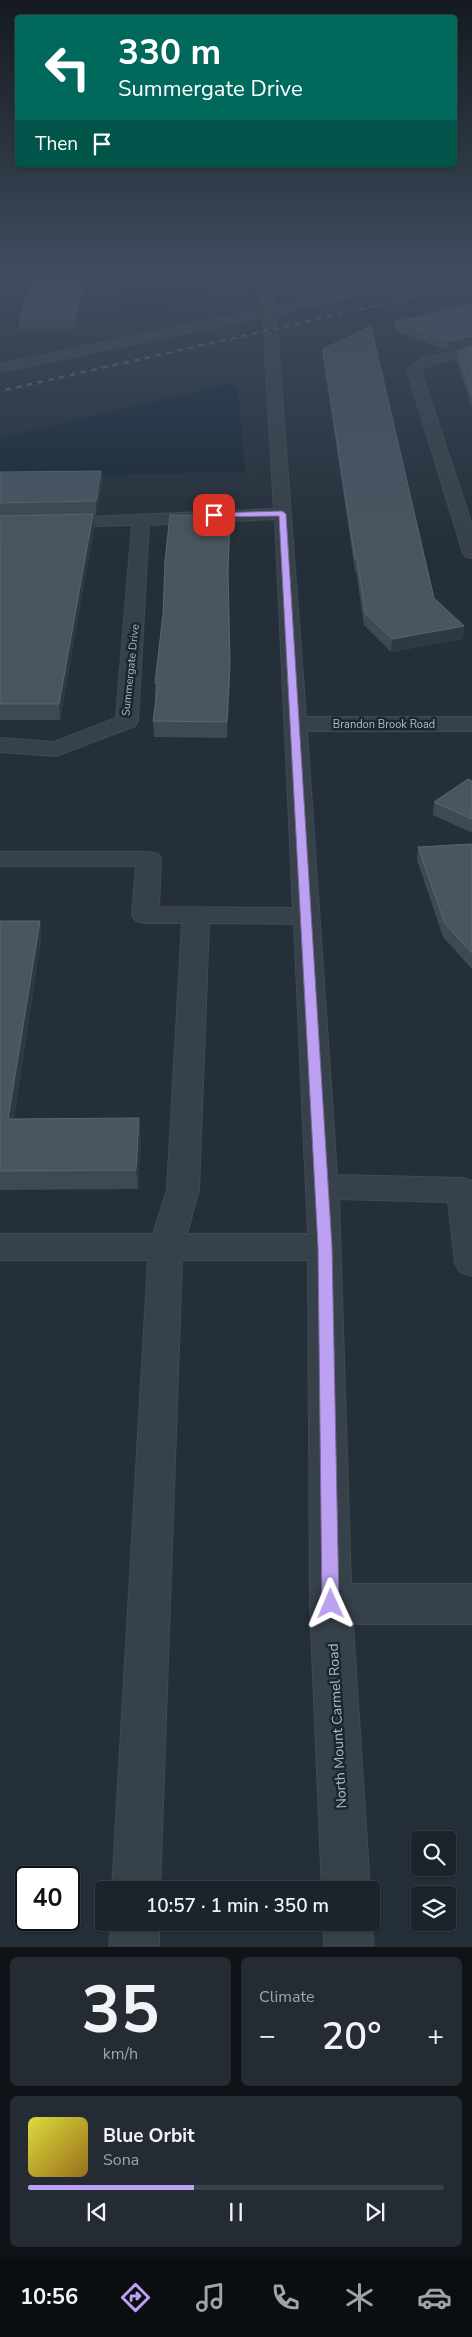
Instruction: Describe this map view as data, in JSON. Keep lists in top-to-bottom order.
{
  "streets": {
    "street": ["Summergate Drive", "Brandon Brook Road", "North Mount Carmel Road"]
  },
  "crossings": [
    ["Brandon Brook Road", "North Mount Carmel Road"]
  ],
  "page": {
    "turn": ["330 m", "Summergate Drive"],
    "then": "Then",
    "limit": "40",
    "trip": "10:57 · 1 min · 350 m",
    "tile": [
      ["35", "km/h"],
      "Climate"
    ],
    "heat": ["−", "20°", "+"],
    "song": ["Blue Orbit", "Sona"],
    "tabs": "10:56"
  }
}
